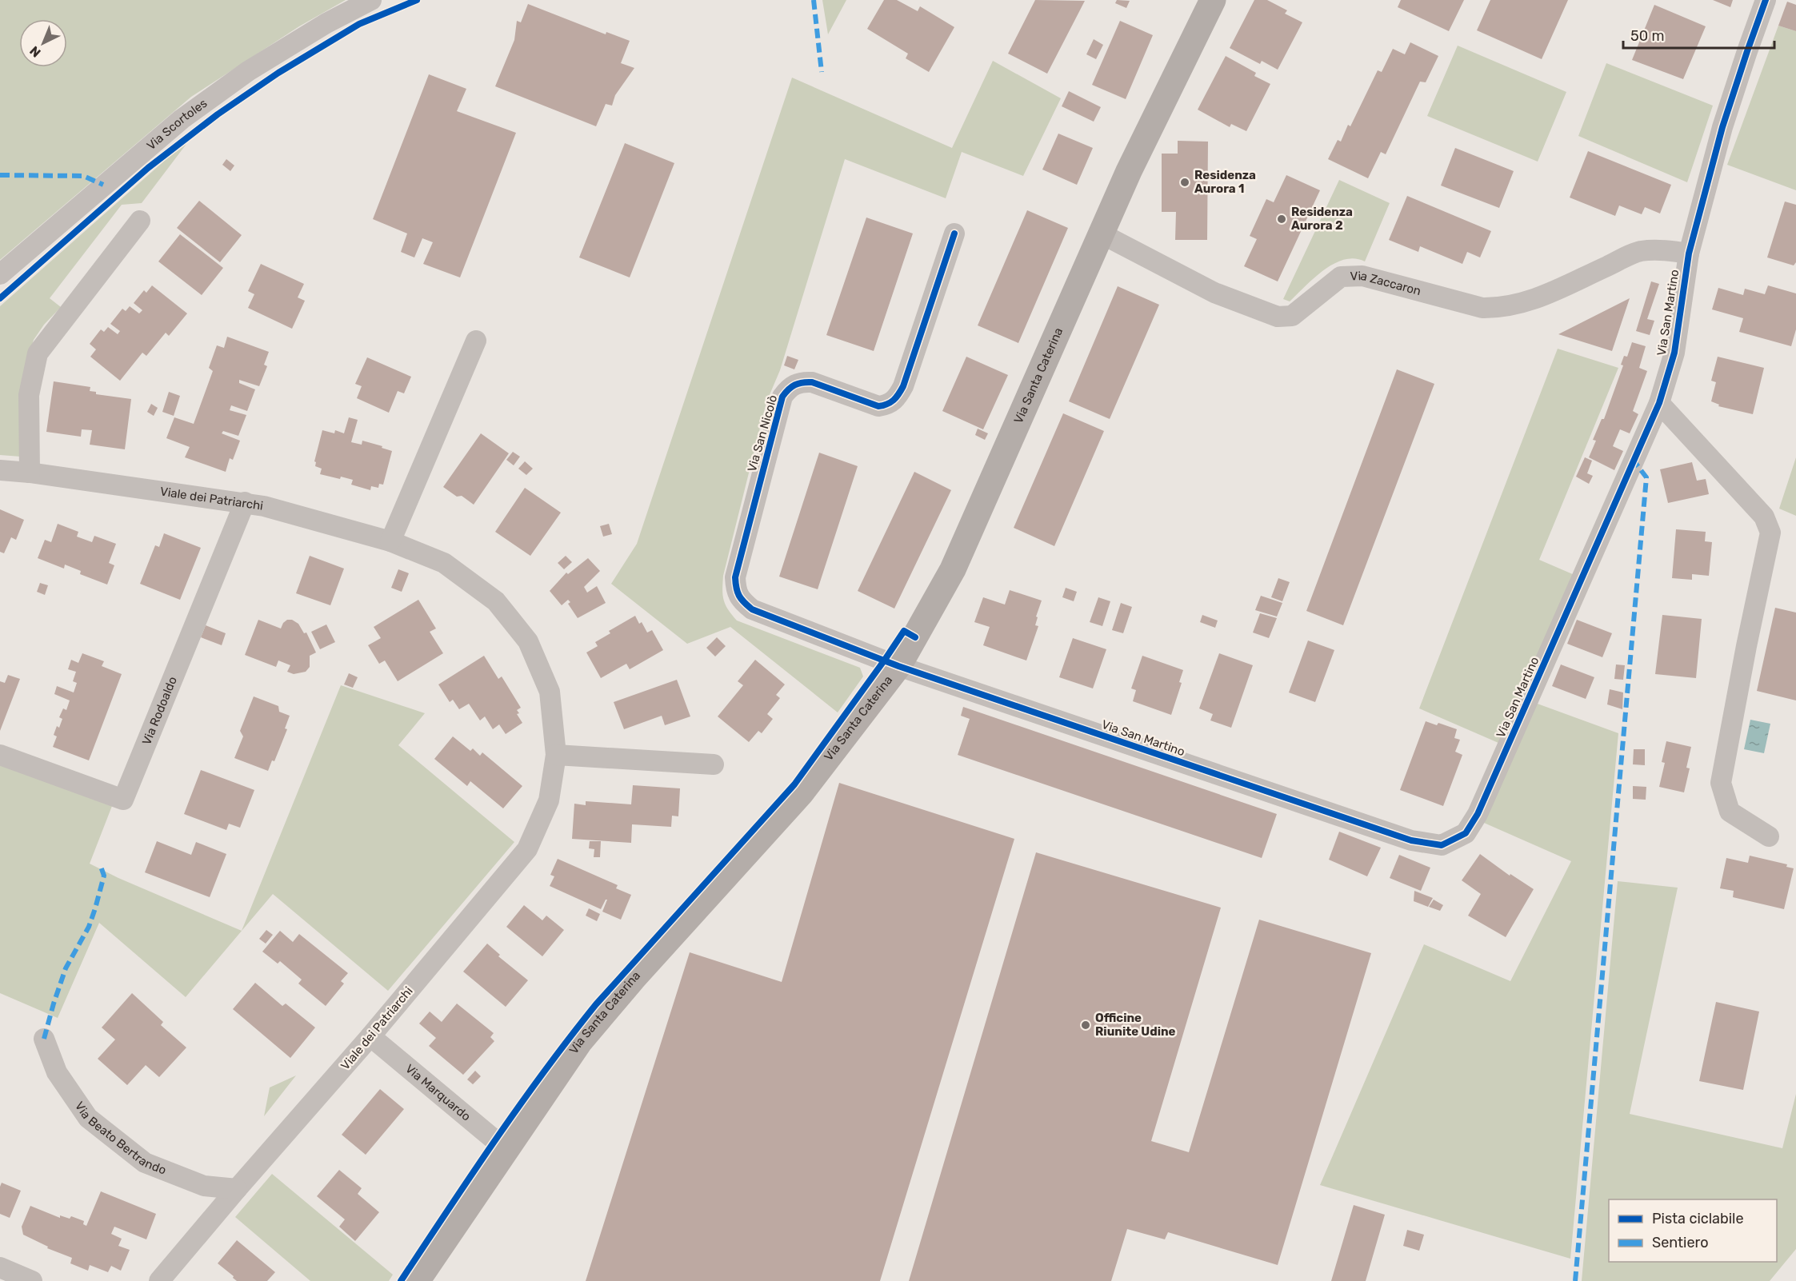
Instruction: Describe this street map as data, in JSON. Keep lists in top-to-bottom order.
{
  "streets": {
    "street": [
      "Via Scortoles",
      "Via Zaccaron",
      "Via San Martino",
      "Via Santa Caterina",
      "Via San Nicolò",
      "Viale dei Patriarchi",
      "Via Rodoaldo",
      "Via Marquardo",
      "Via Beato Bertrando"
    ]
  },
  "crossings": [
    ["Via Zaccaron", "Via San Martino"],
    ["Via Zaccaron", "Via Santa Caterina"],
    ["Via San Martino", "Via Santa Caterina"],
    ["Via San Martino", "Via San Nicolò"],
    ["Via Santa Caterina", "Via San Nicolò"],
    ["Via Santa Caterina", "Via Marquardo"],
    ["Viale dei Patriarchi", "Via Rodoaldo"],
    ["Viale dei Patriarchi", "Via Marquardo"],
    ["Viale dei Patriarchi", "Via Beato Bertrando"]
  ],
  "places": ["Residenza Aurora 1", "Residenza Aurora 2", "Officine Riunite Udine"],
  "legend": ["Pista ciclabile", "Sentiero"],
  "scale_bar": "50 m",
  "north": "bottom left"
}
